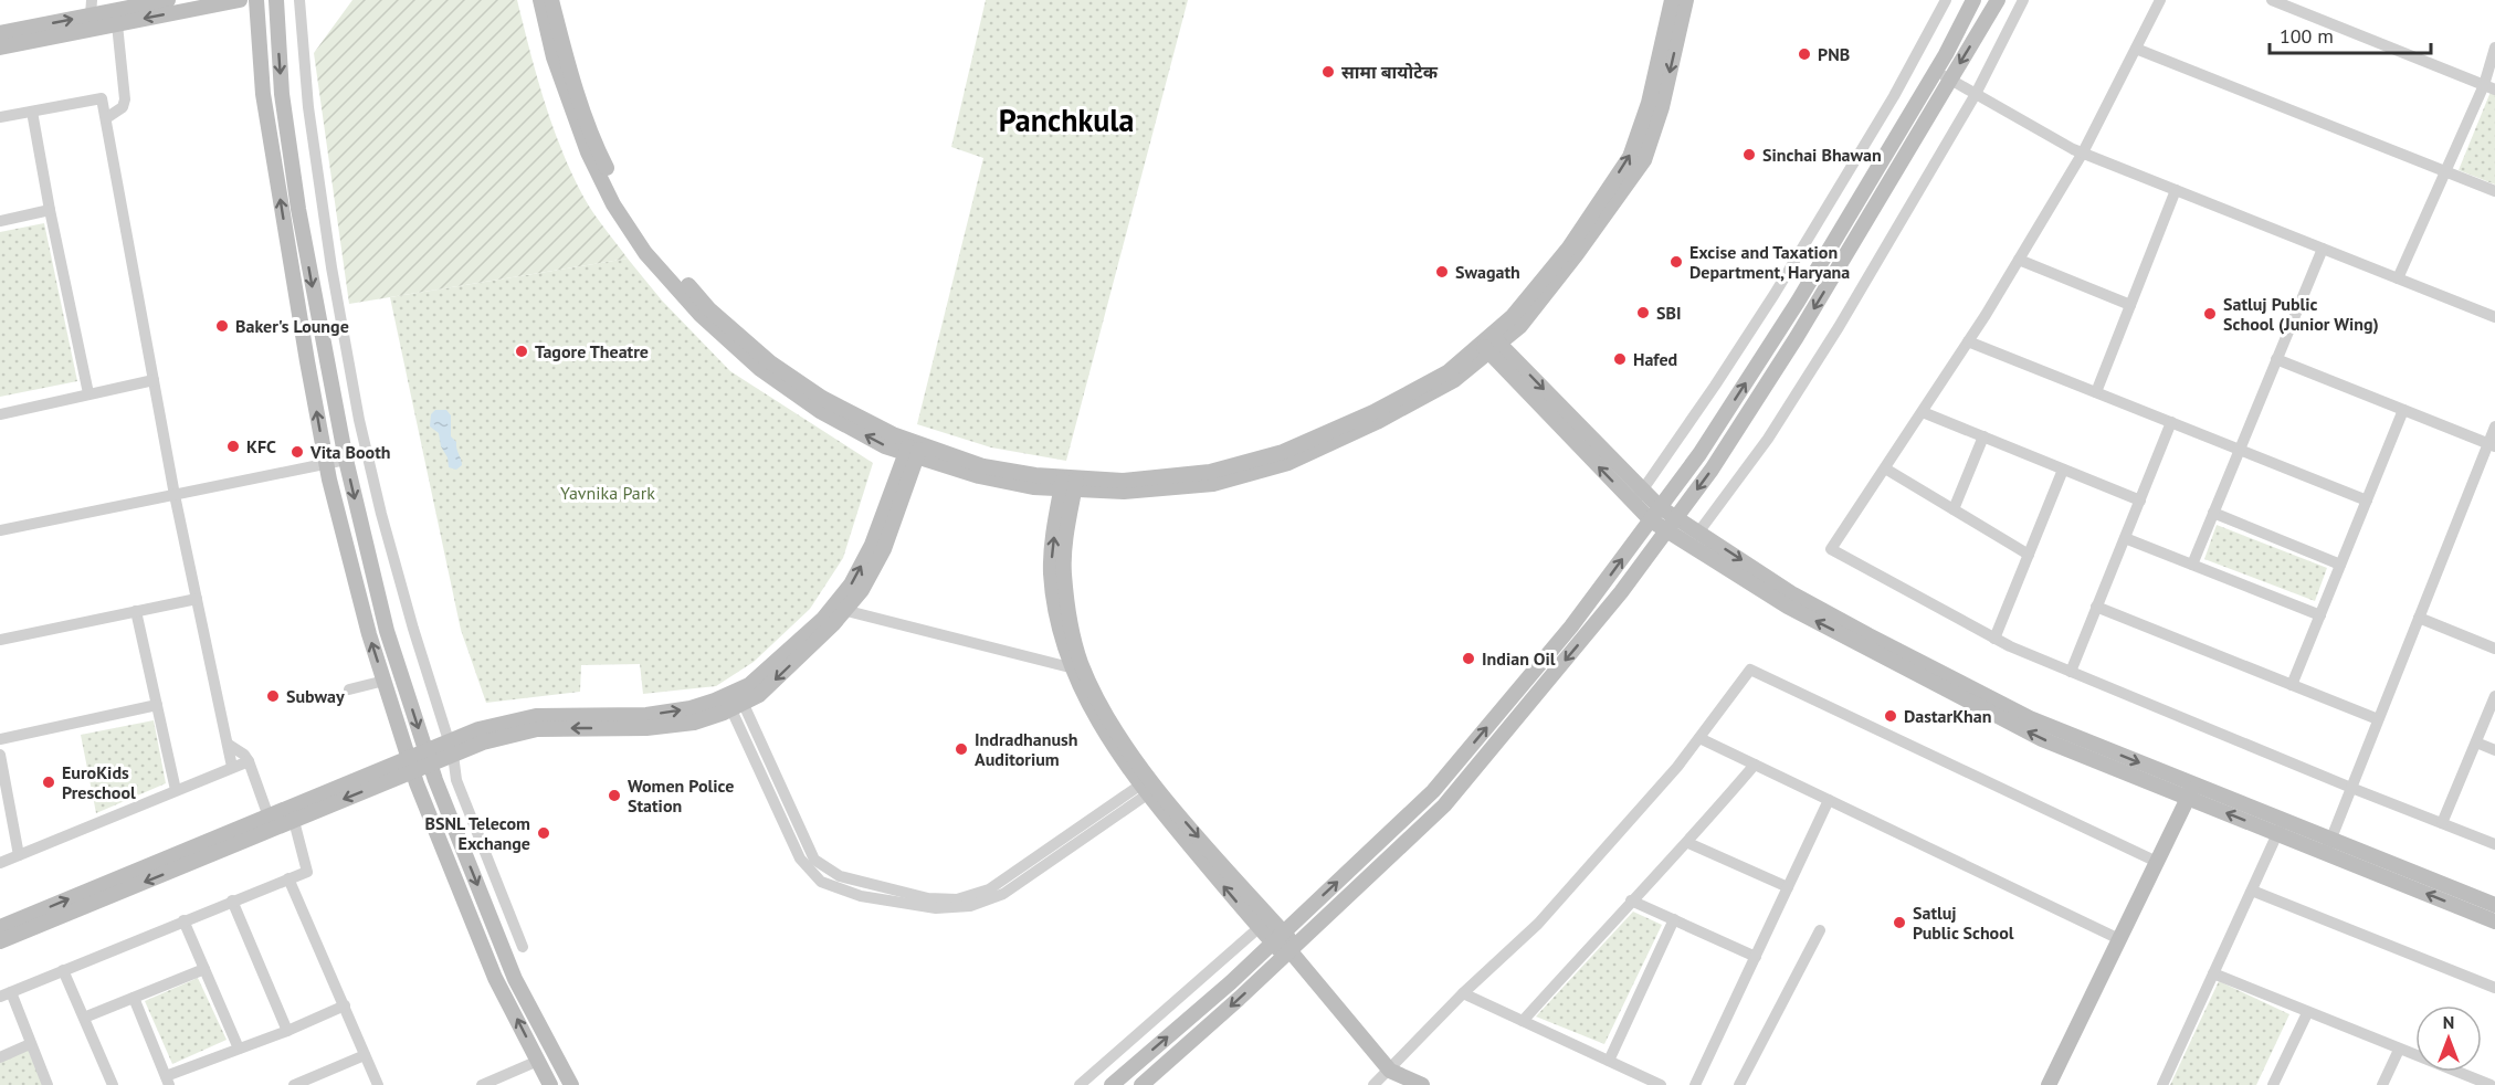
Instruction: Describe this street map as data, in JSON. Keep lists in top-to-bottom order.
{
  "districts": ["Panchkula"],
  "parks": ["Yavnika Park"],
  "places": [
    "PNB",
    "सामा बायोटेक",
    "Sinchai Bhawan",
    "Excise and Taxation Department, Haryana",
    "Swagath",
    "SBI",
    "Satluj Public School (Junior Wing)",
    "Baker's Lounge",
    "Tagore Theatre",
    "Hafed",
    "KFC",
    "Vita Booth",
    "Indian Oil",
    "Subway",
    "DastarKhan",
    "Indradhanush Auditorium",
    "EuroKids Preschool",
    "Women Police Station",
    "BSNL Telecom Exchange",
    "Satluj Public School"
  ],
  "scale_bar": "100 m",
  "north": "top"
}
